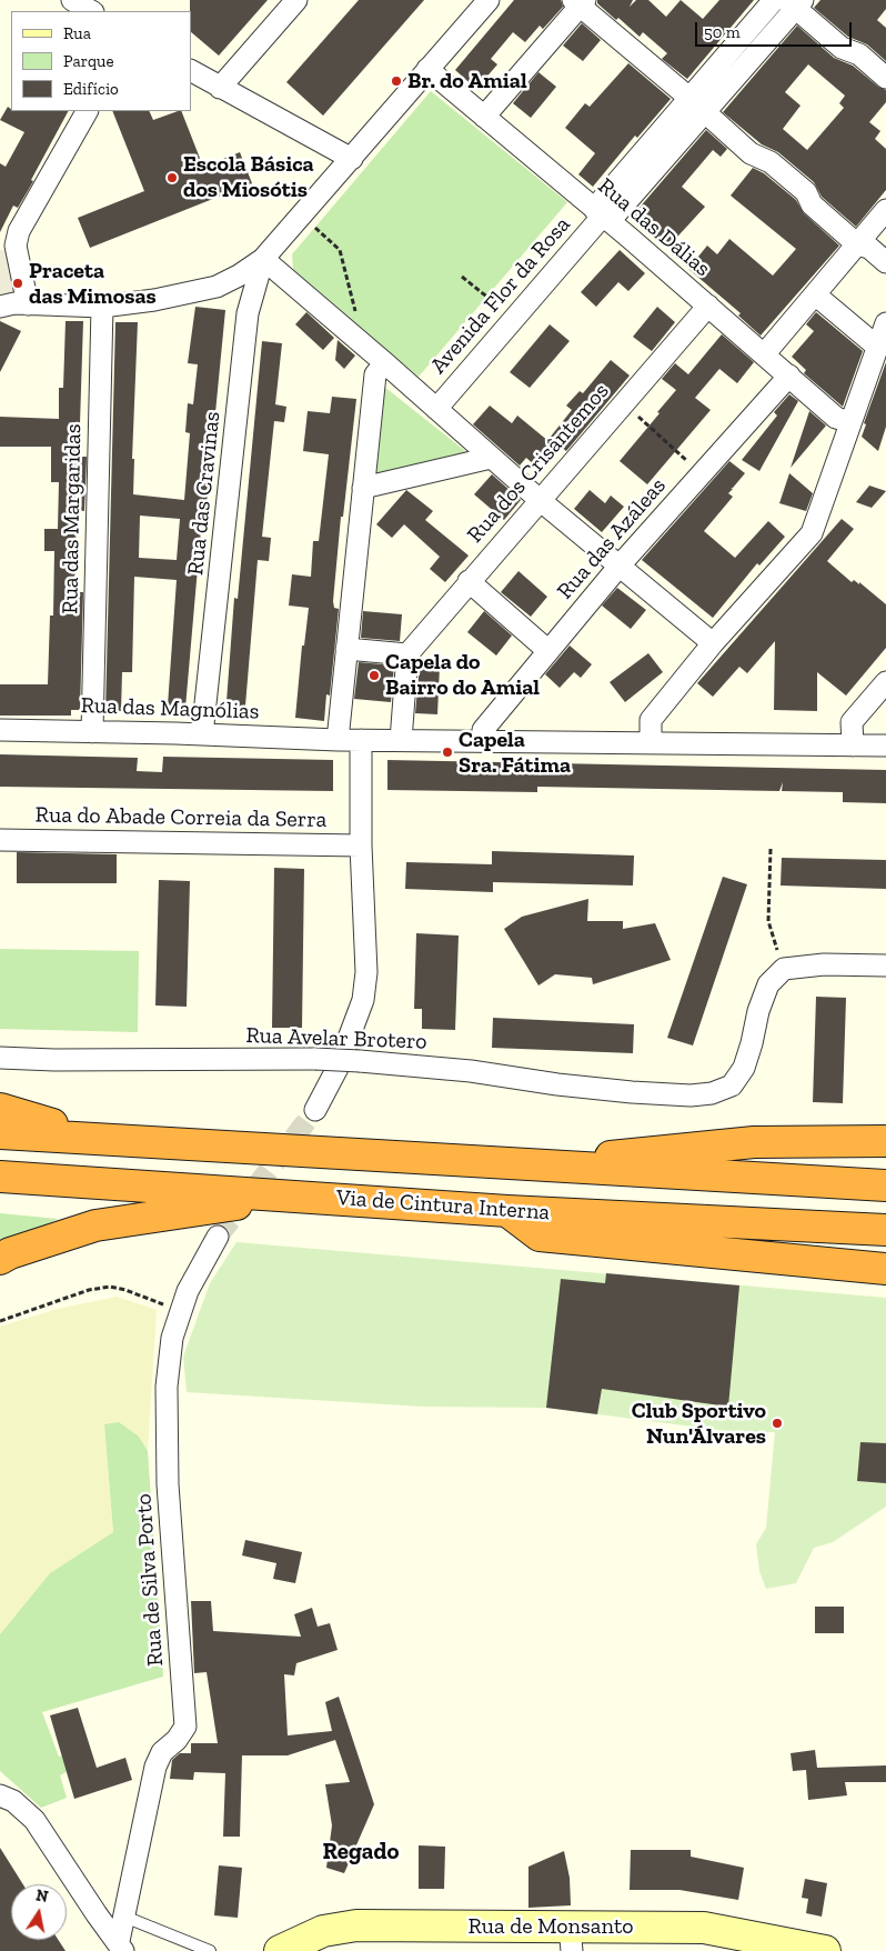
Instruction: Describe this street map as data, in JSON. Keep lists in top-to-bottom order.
{
  "streets": {
    "highway": ["Via de Cintura Interna"],
    "street": [
      "Rua das Dálias",
      "Avenida Flor da Rosa",
      "Rua dos Crisântemos",
      "Rua das Cravinas",
      "Rua das Margaridas",
      "Rua das Azáleas",
      "Rua das Magnólias",
      "Rua do Abade Correia da Serra",
      "Rua Avelar Brotero",
      "Rua de Silva Porto",
      "Rua de Monsanto"
    ]
  },
  "crossings": [
    ["Rua das Dálias", "Avenida Flor da Rosa"],
    ["Rua das Dálias", "Rua dos Crisântemos"],
    ["Rua das Dálias", "Rua das Azáleas"],
    ["Rua das Cravinas", "Rua das Magnólias"],
    ["Rua das Margaridas", "Rua das Magnólias"],
    ["Rua das Azáleas", "Rua das Magnólias"]
  ],
  "districts": ["Regado"],
  "places": [
    "Br. do Amial",
    "Escola Básica dos Miosótis",
    "Praceta das Mimosas",
    "Capela do Bairro do Amial",
    "Capela Sra. Fátima",
    "Club Sportivo Nun'Álvares"
  ],
  "legend": ["Rua", "Parque", "Edifício"],
  "scale_bar": "50 m",
  "north": "top"
}
